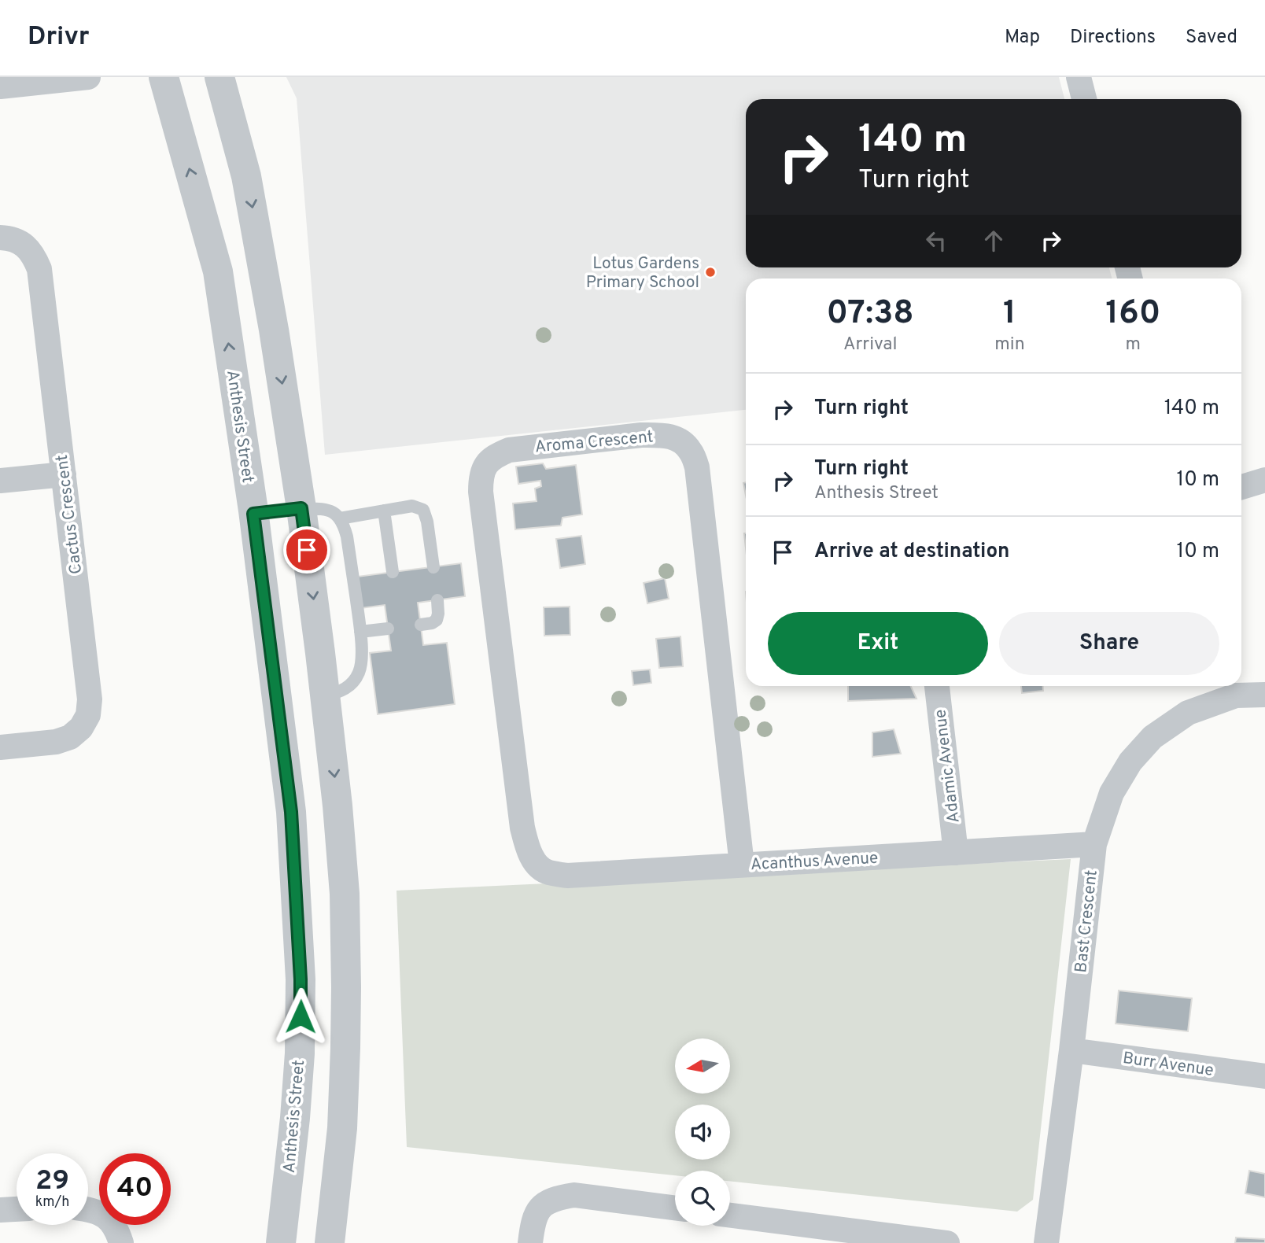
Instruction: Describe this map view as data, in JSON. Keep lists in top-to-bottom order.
{
  "streets": {
    "street": [
      "Anthesis Street",
      "Aroma Crescent",
      "Cactus Crescent",
      "Adamic Avenue",
      "Acanthus Avenue",
      "Bast Crescent",
      "Burr Avenue"
    ]
  },
  "crossings": [
    ["Aroma Crescent", "Acanthus Avenue"],
    ["Adamic Avenue", "Acanthus Avenue"],
    ["Acanthus Avenue", "Bast Crescent"],
    ["Bast Crescent", "Burr Avenue"]
  ],
  "places": ["Lotus Gardens Primary School"],
  "north": "left",
  "page": {
    "header": "Drivr",
    "nav": ["Map", "Directions", "Saved"],
    "turn": ["140 m", "Turn right"],
    "eta": [
      "07:38",
      "Arrival",
      "1",
      "min",
      "160",
      "m"
    ],
    "list": [
      {
        "name": "Turn right",
        "value": "140 m"
      },
      {
        "name": "Turn right",
        "note": "Anthesis Street",
        "value": "10 m"
      },
      {
        "name": "Arrive at destination",
        "value": "10 m"
      }
    ],
    "buttons": ["Exit", "Share"],
    "speed": "29 km/h",
    "limit": "40"
  }
}
